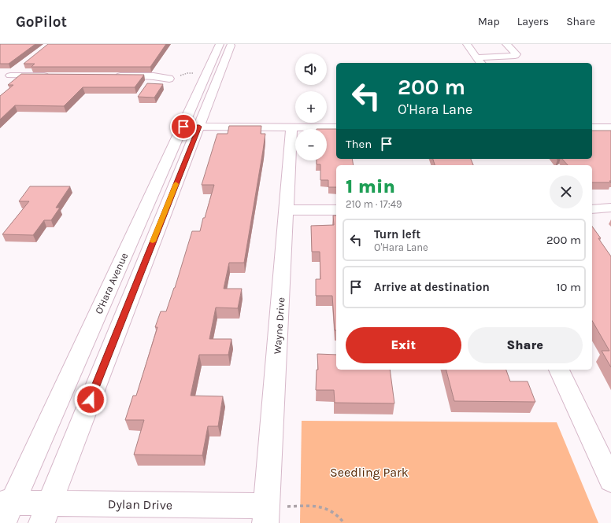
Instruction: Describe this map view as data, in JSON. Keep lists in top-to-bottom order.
{
  "streets": {
    "street": ["O'Hara Avenue", "Wayne Drive", "Dylan Drive"]
  },
  "crossings": [
    ["O'Hara Avenue", "Dylan Drive"],
    ["Wayne Drive", "Dylan Drive"]
  ],
  "parks": ["Seedling Park"],
  "page": {
    "header": "GoPilot",
    "nav": ["Map", "Layers", "Share"],
    "map_buttons": ["+", "−"],
    "turn": ["200 m", "O'Hara Lane"],
    "then": "Then",
    "heading": ["1 min", "210 m · 17:49"],
    "list": [
      {
        "name": "Turn left",
        "note": "O'Hara Lane",
        "value": "200 m"
      },
      {
        "name": "Arrive at destination",
        "value": "10 m"
      }
    ],
    "buttons": ["Exit", "Share"]
  }
}
